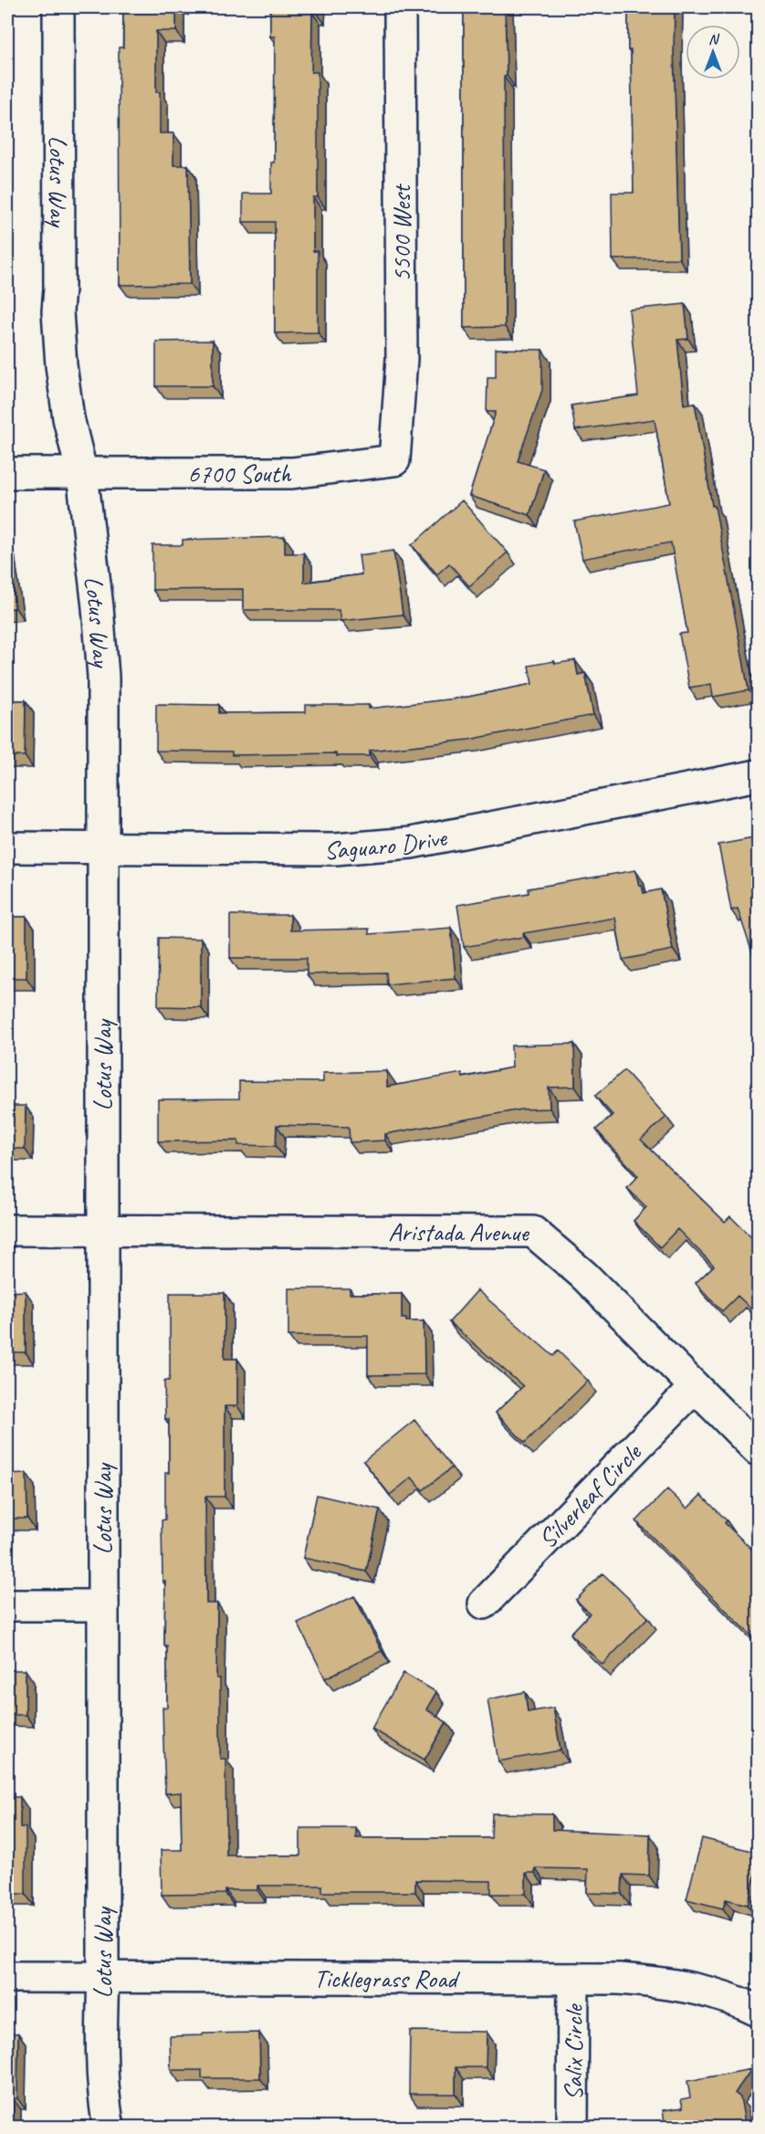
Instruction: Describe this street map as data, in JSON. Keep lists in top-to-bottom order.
{
  "streets": {
    "street": [
      "Lotus Way",
      "5500 West",
      "6700 South",
      "Saguaro Drive",
      "Aristada Avenue",
      "Silverleaf Circle",
      "Ticklegrass Road",
      "Salix Circle"
    ]
  },
  "crossings": [
    ["Lotus Way", "6700 South"],
    ["Lotus Way", "Saguaro Drive"],
    ["Lotus Way", "Aristada Avenue"],
    ["Lotus Way", "Ticklegrass Road"],
    ["5500 West", "6700 South"],
    ["Aristada Avenue", "Silverleaf Circle"],
    ["Ticklegrass Road", "Salix Circle"]
  ],
  "north": "top"
}
